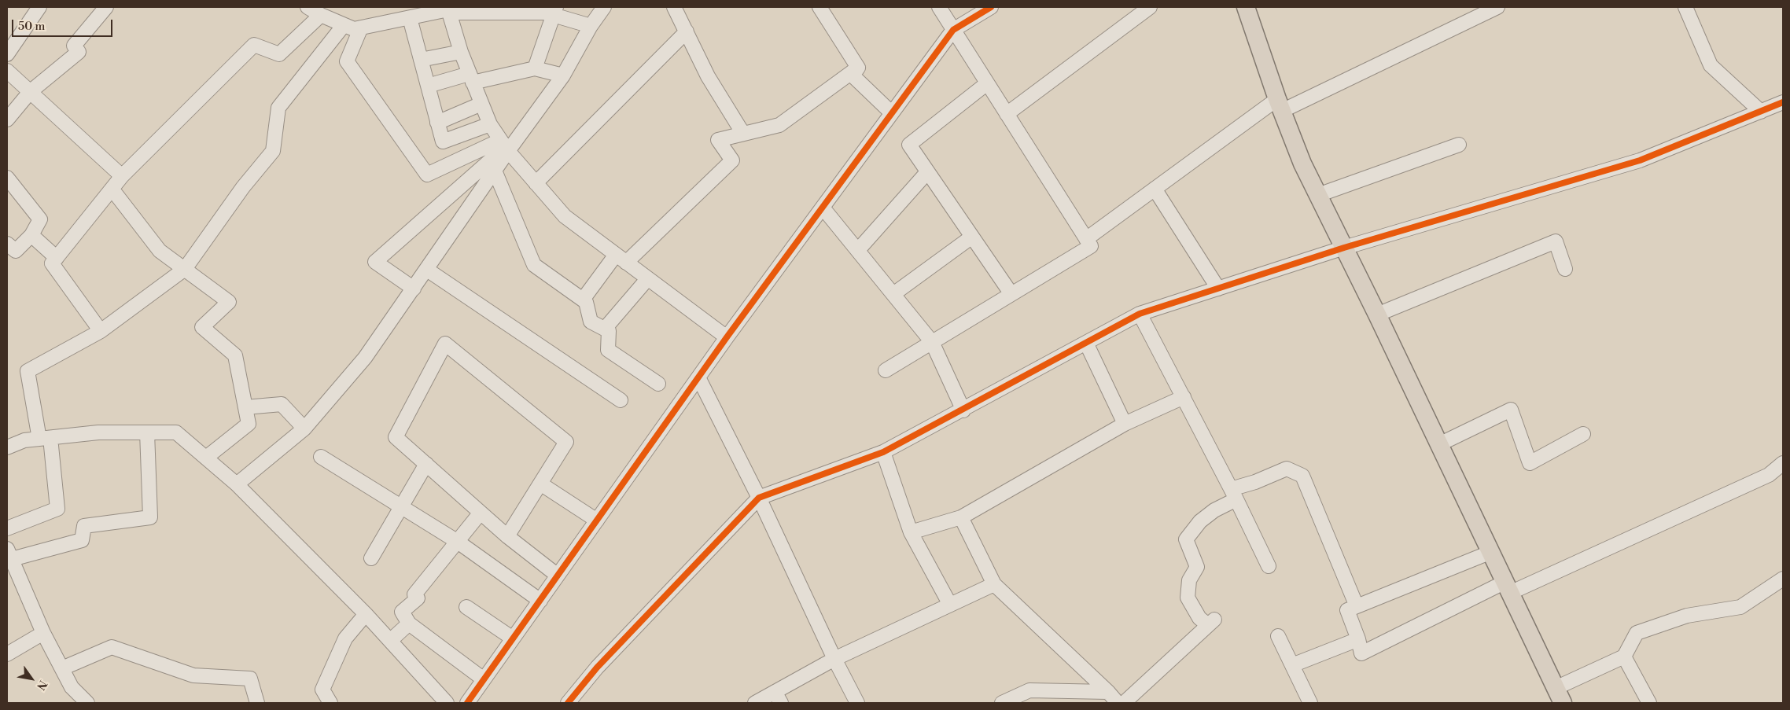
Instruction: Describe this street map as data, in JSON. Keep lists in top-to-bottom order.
{
  "scale_bar": "50 m",
  "north": "bottom right"
}
